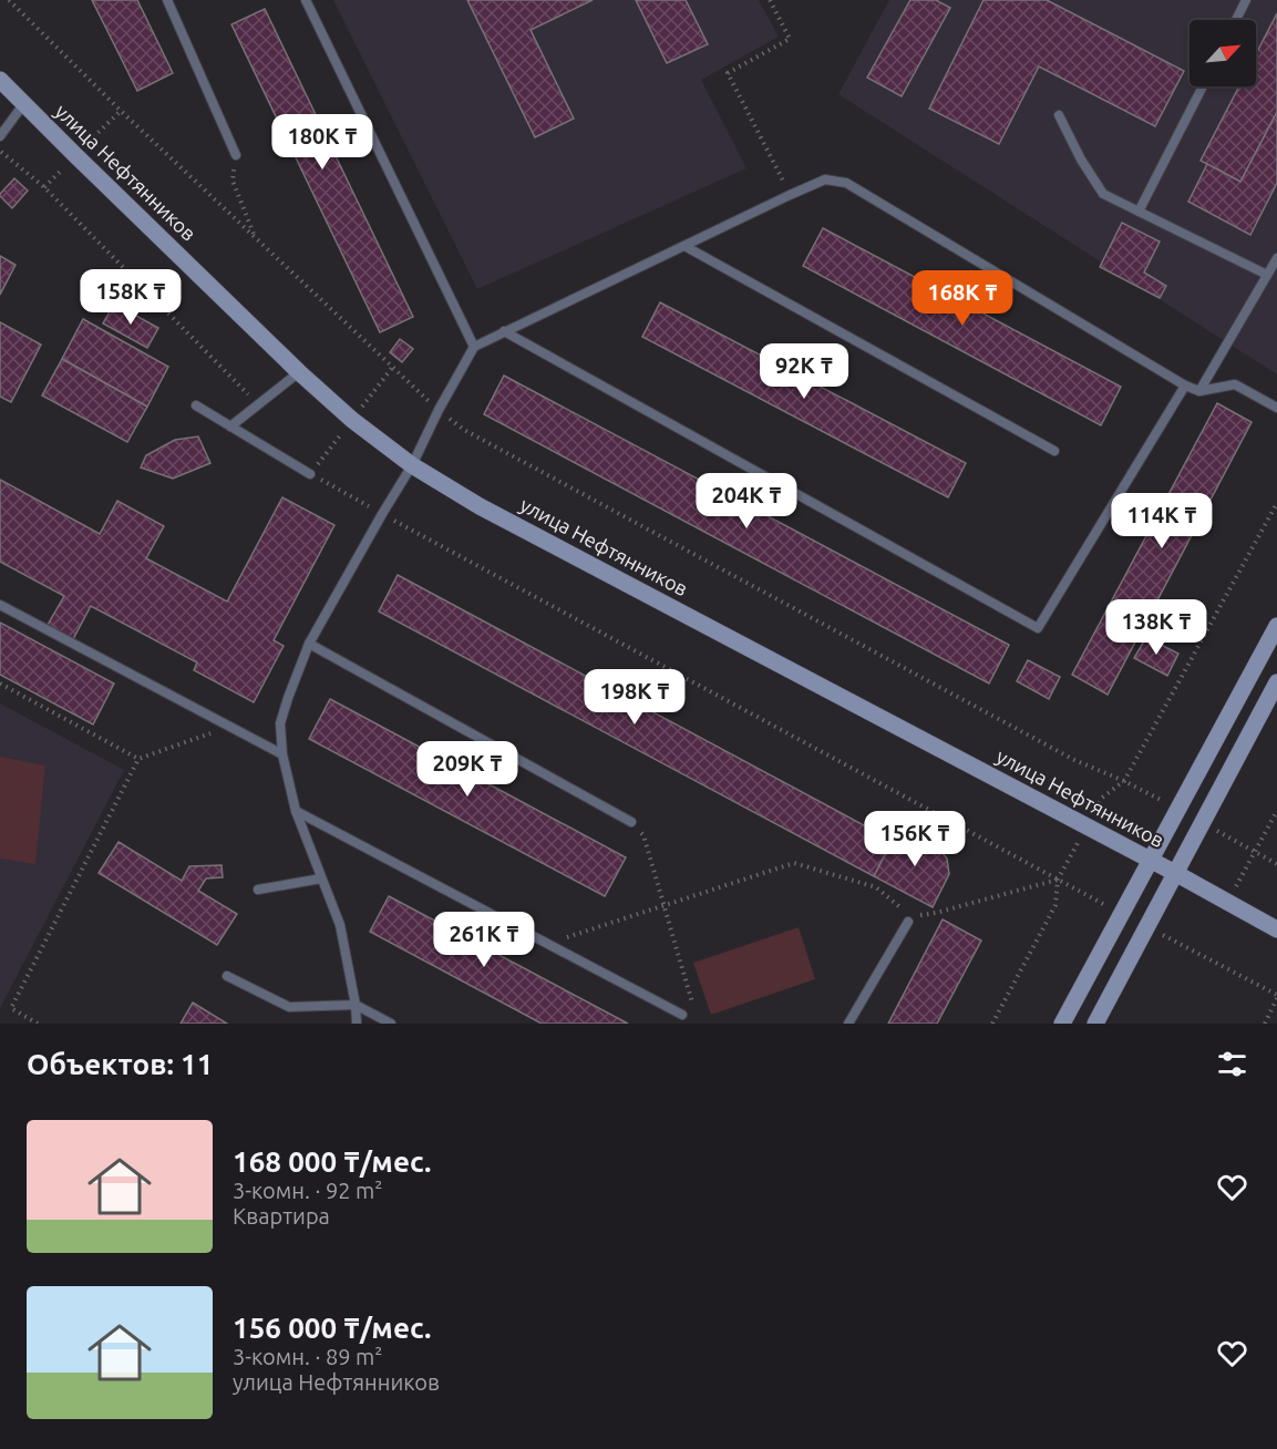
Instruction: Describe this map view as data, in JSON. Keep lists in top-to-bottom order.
{
  "streets": {
    "street": ["улица Нефтянников"]
  },
  "north": "top right",
  "page": {
    "price": [
      "180K ₸",
      "158K ₸",
      "168K ₸",
      "92K ₸",
      "204K ₸",
      "114K ₸",
      "138K ₸",
      "198K ₸",
      "209K ₸",
      "156K ₸",
      "261K ₸"
    ],
    "heading": "Объектов: 11",
    "list": [
      {
        "name": "168 000 ₸/мес.",
        "note": "3-комн. · 92 m² · Квартира"
      },
      {
        "name": "156 000 ₸/мес.",
        "note": "3-комн. · 89 m² · улица Нефтянников"
      }
    ]
  }
}
